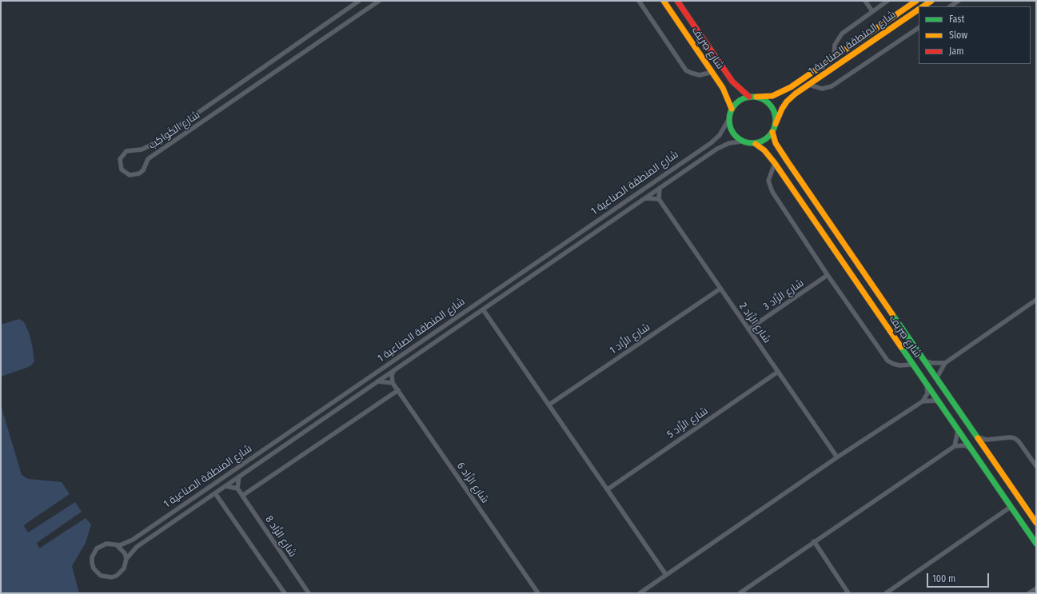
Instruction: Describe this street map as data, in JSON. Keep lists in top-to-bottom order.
{
  "streets": {
    "main road": ["شارع المنطقة الصناعية 1", "شارع صِرِيف"],
    "street": [
      "شارع الكَواكِب",
      "شارع الزَّاد 3",
      "شارع الزَّاد 2",
      "شارع الزَّاد 1",
      "شارع الزَّاد 5",
      "شارع الزَّاد 6",
      "شارع الزَّاد 8"
    ]
  },
  "crossings": [
    ["شارع المنطقة الصناعية 1", "شارع صِرِيف"],
    ["شارع الزَّاد 3", "شارع الزَّاد 2"],
    ["شارع الزَّاد 2", "شارع الزَّاد 1"],
    ["شارع الزَّاد 2", "شارع الزَّاد 5"]
  ],
  "legend": ["Fast", "Slow", "Jam"],
  "scale_bar": "100 m"
}
